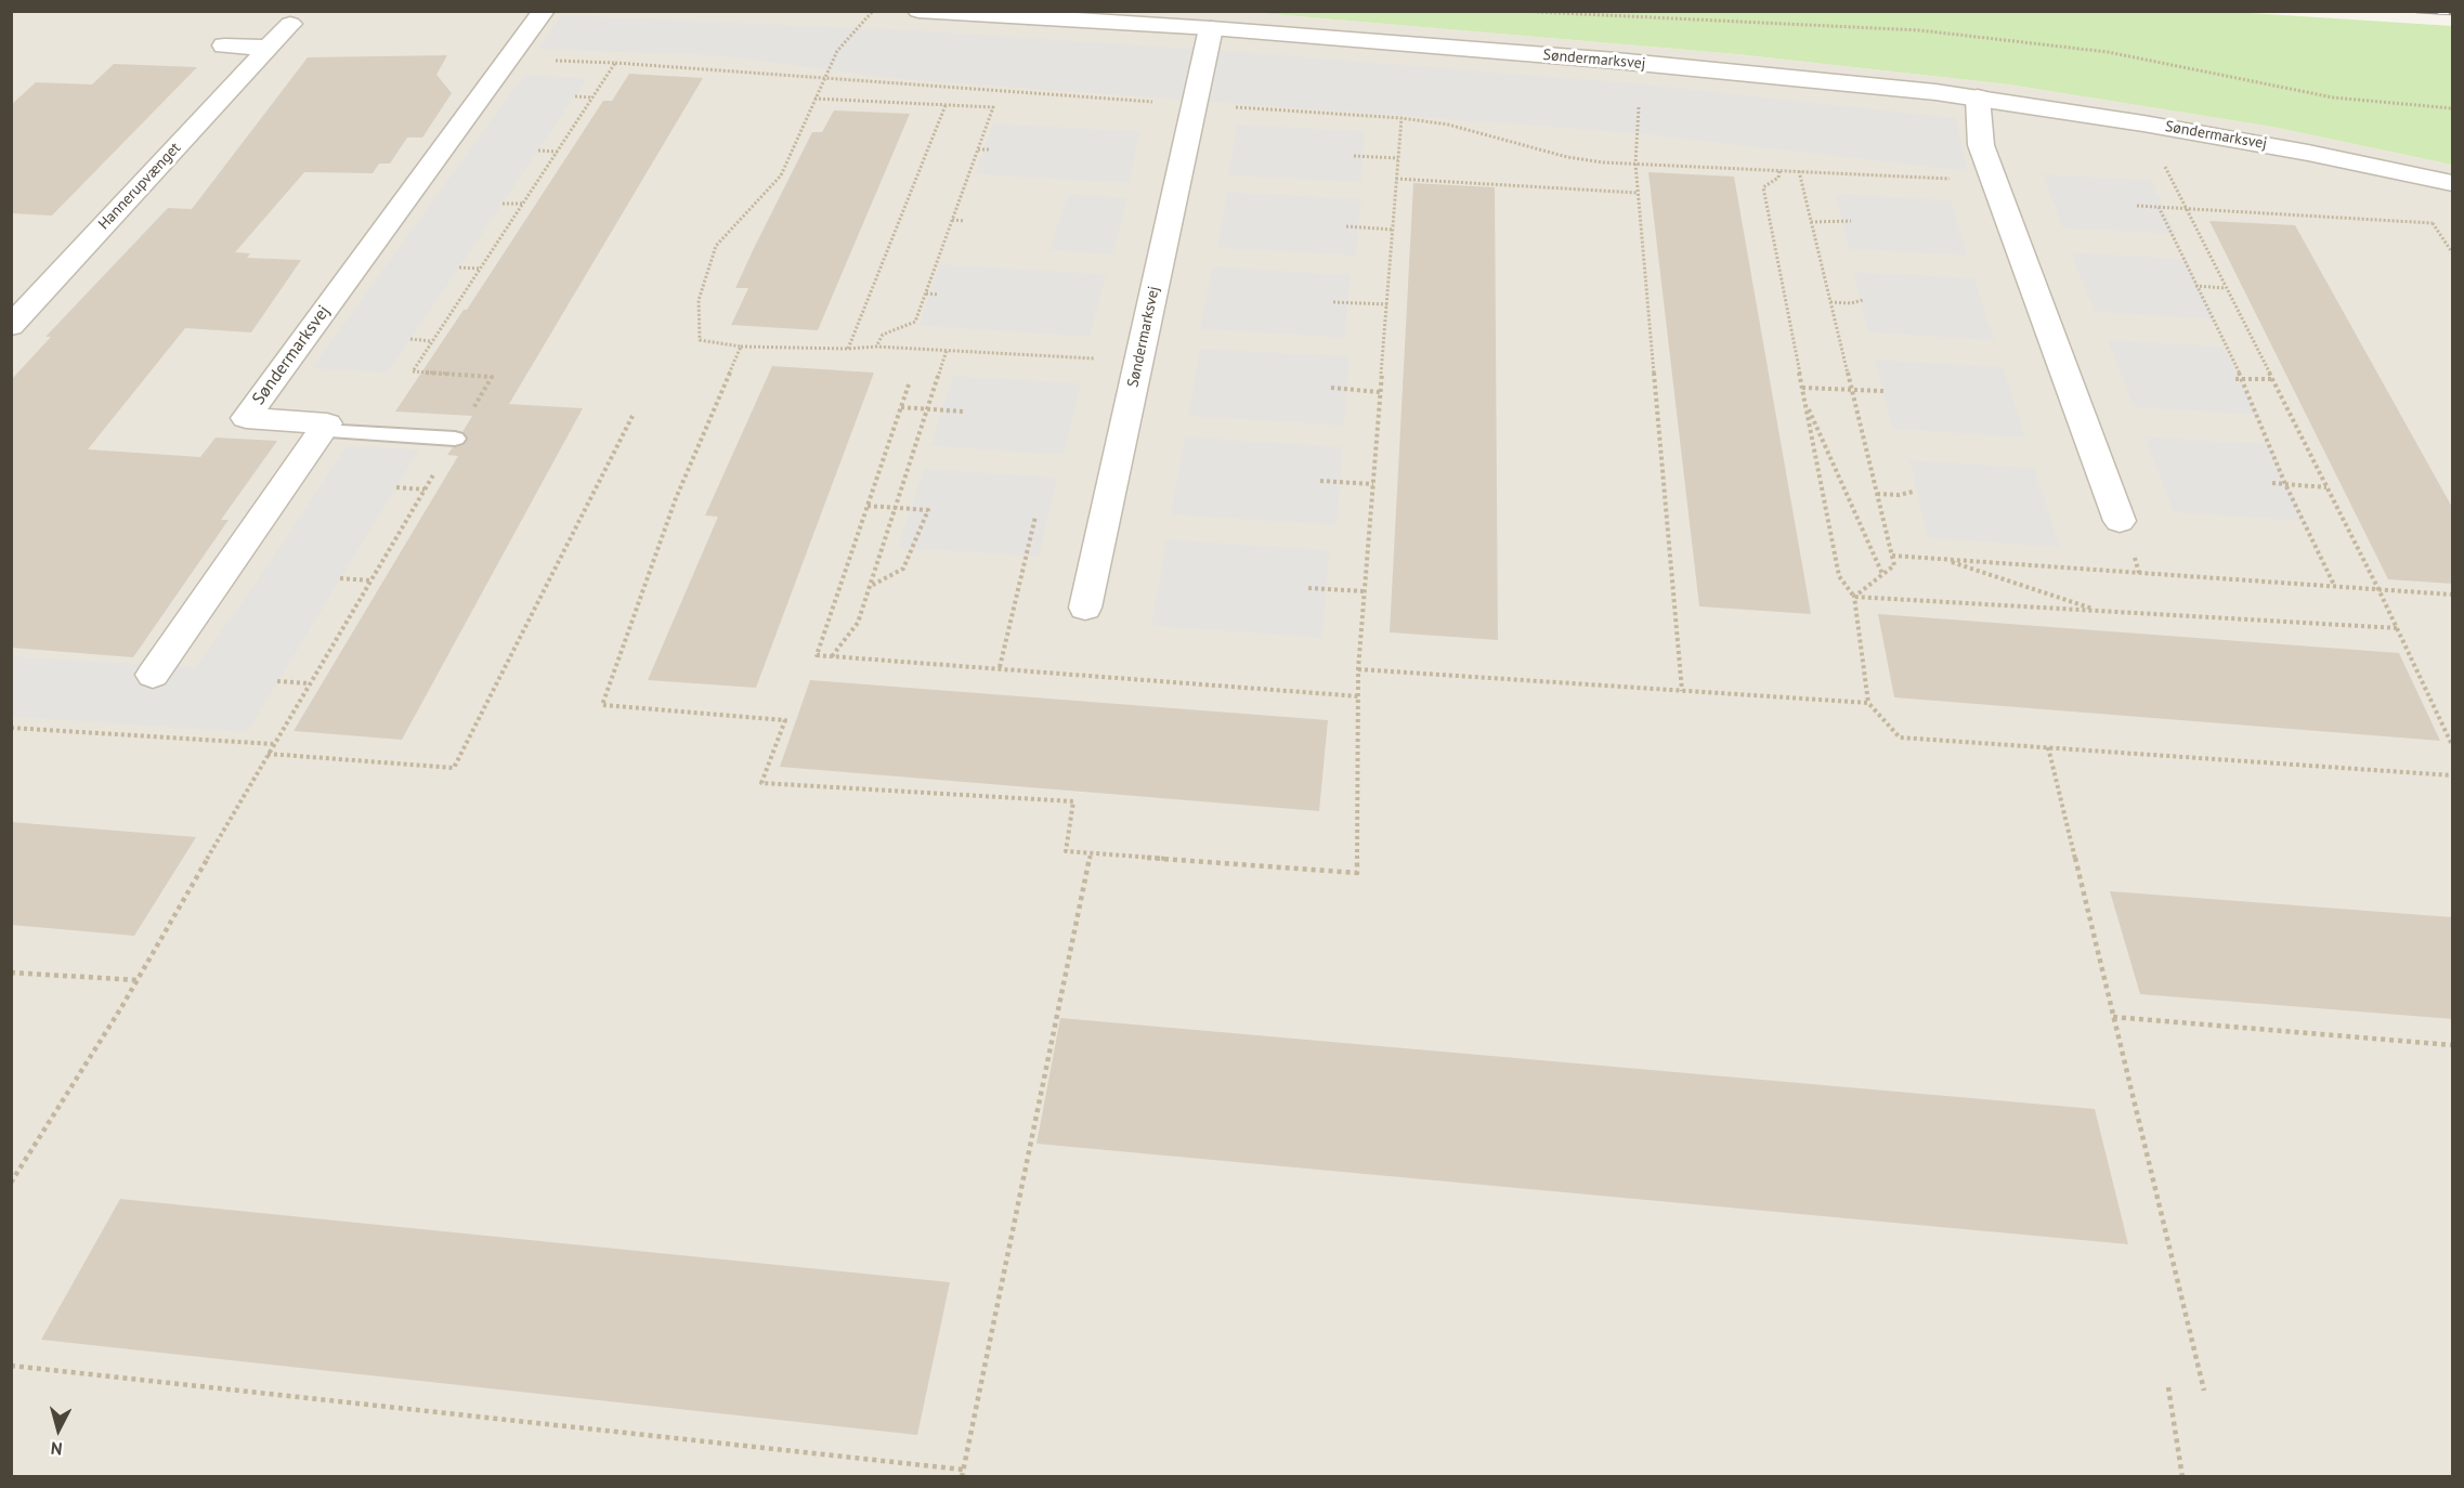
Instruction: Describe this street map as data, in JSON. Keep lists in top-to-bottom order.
{
  "streets": {
    "street": ["Søndermarksvej", "Hannerupvænget"]
  },
  "north": "bottom"
}
